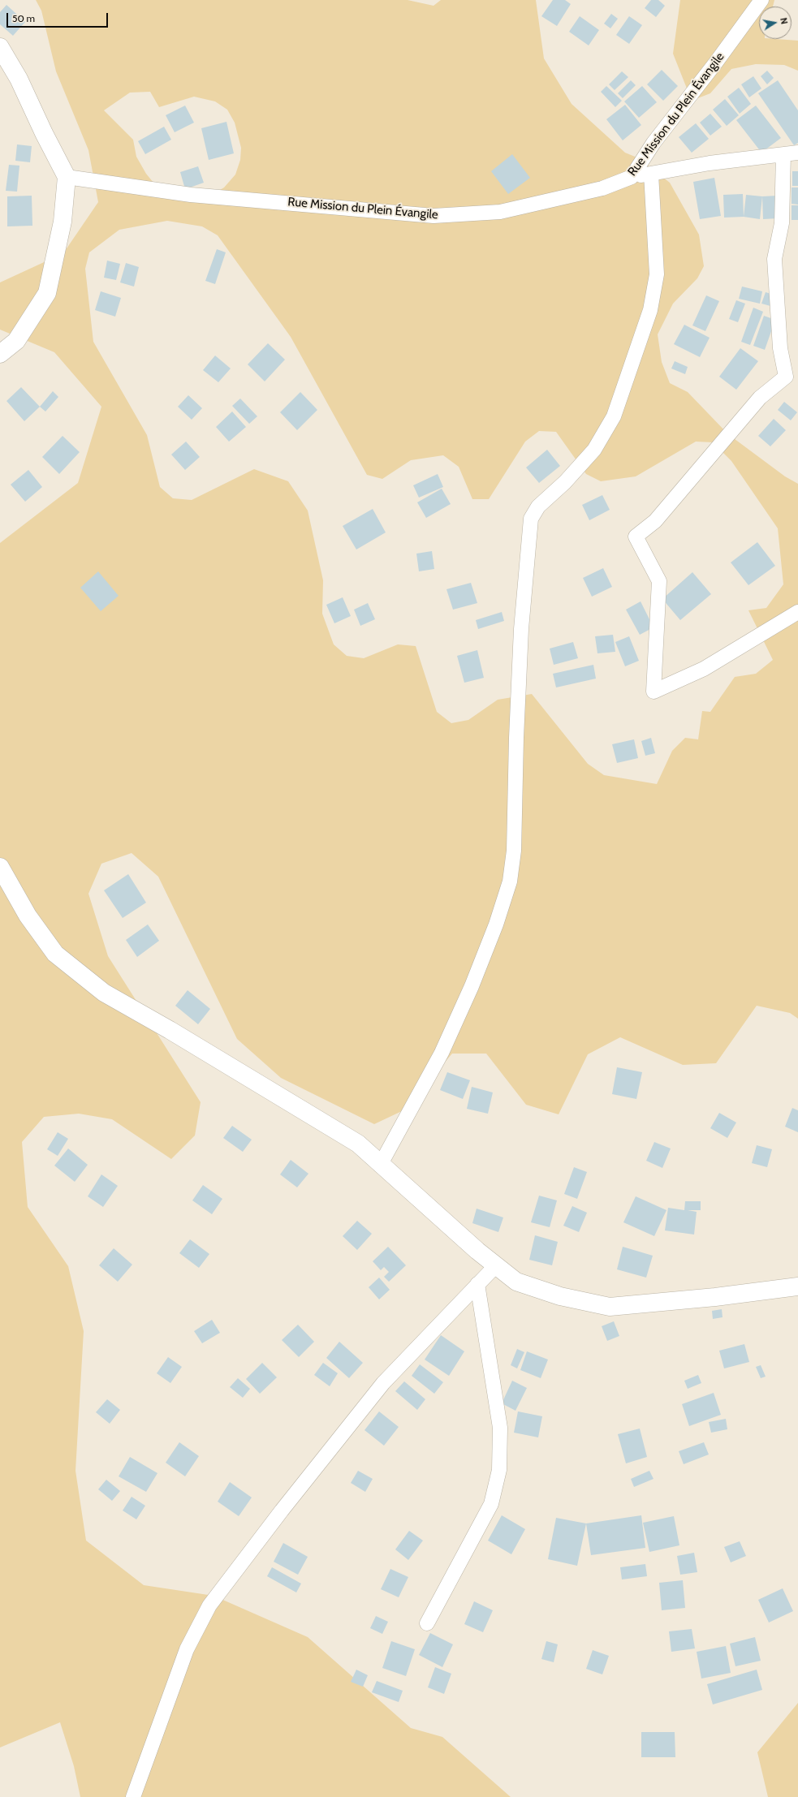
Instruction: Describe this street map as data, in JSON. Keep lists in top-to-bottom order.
{
  "streets": {
    "street": ["Rue Mission du Plein Évangile"]
  },
  "scale_bar": "50 m",
  "north": "right"
}
